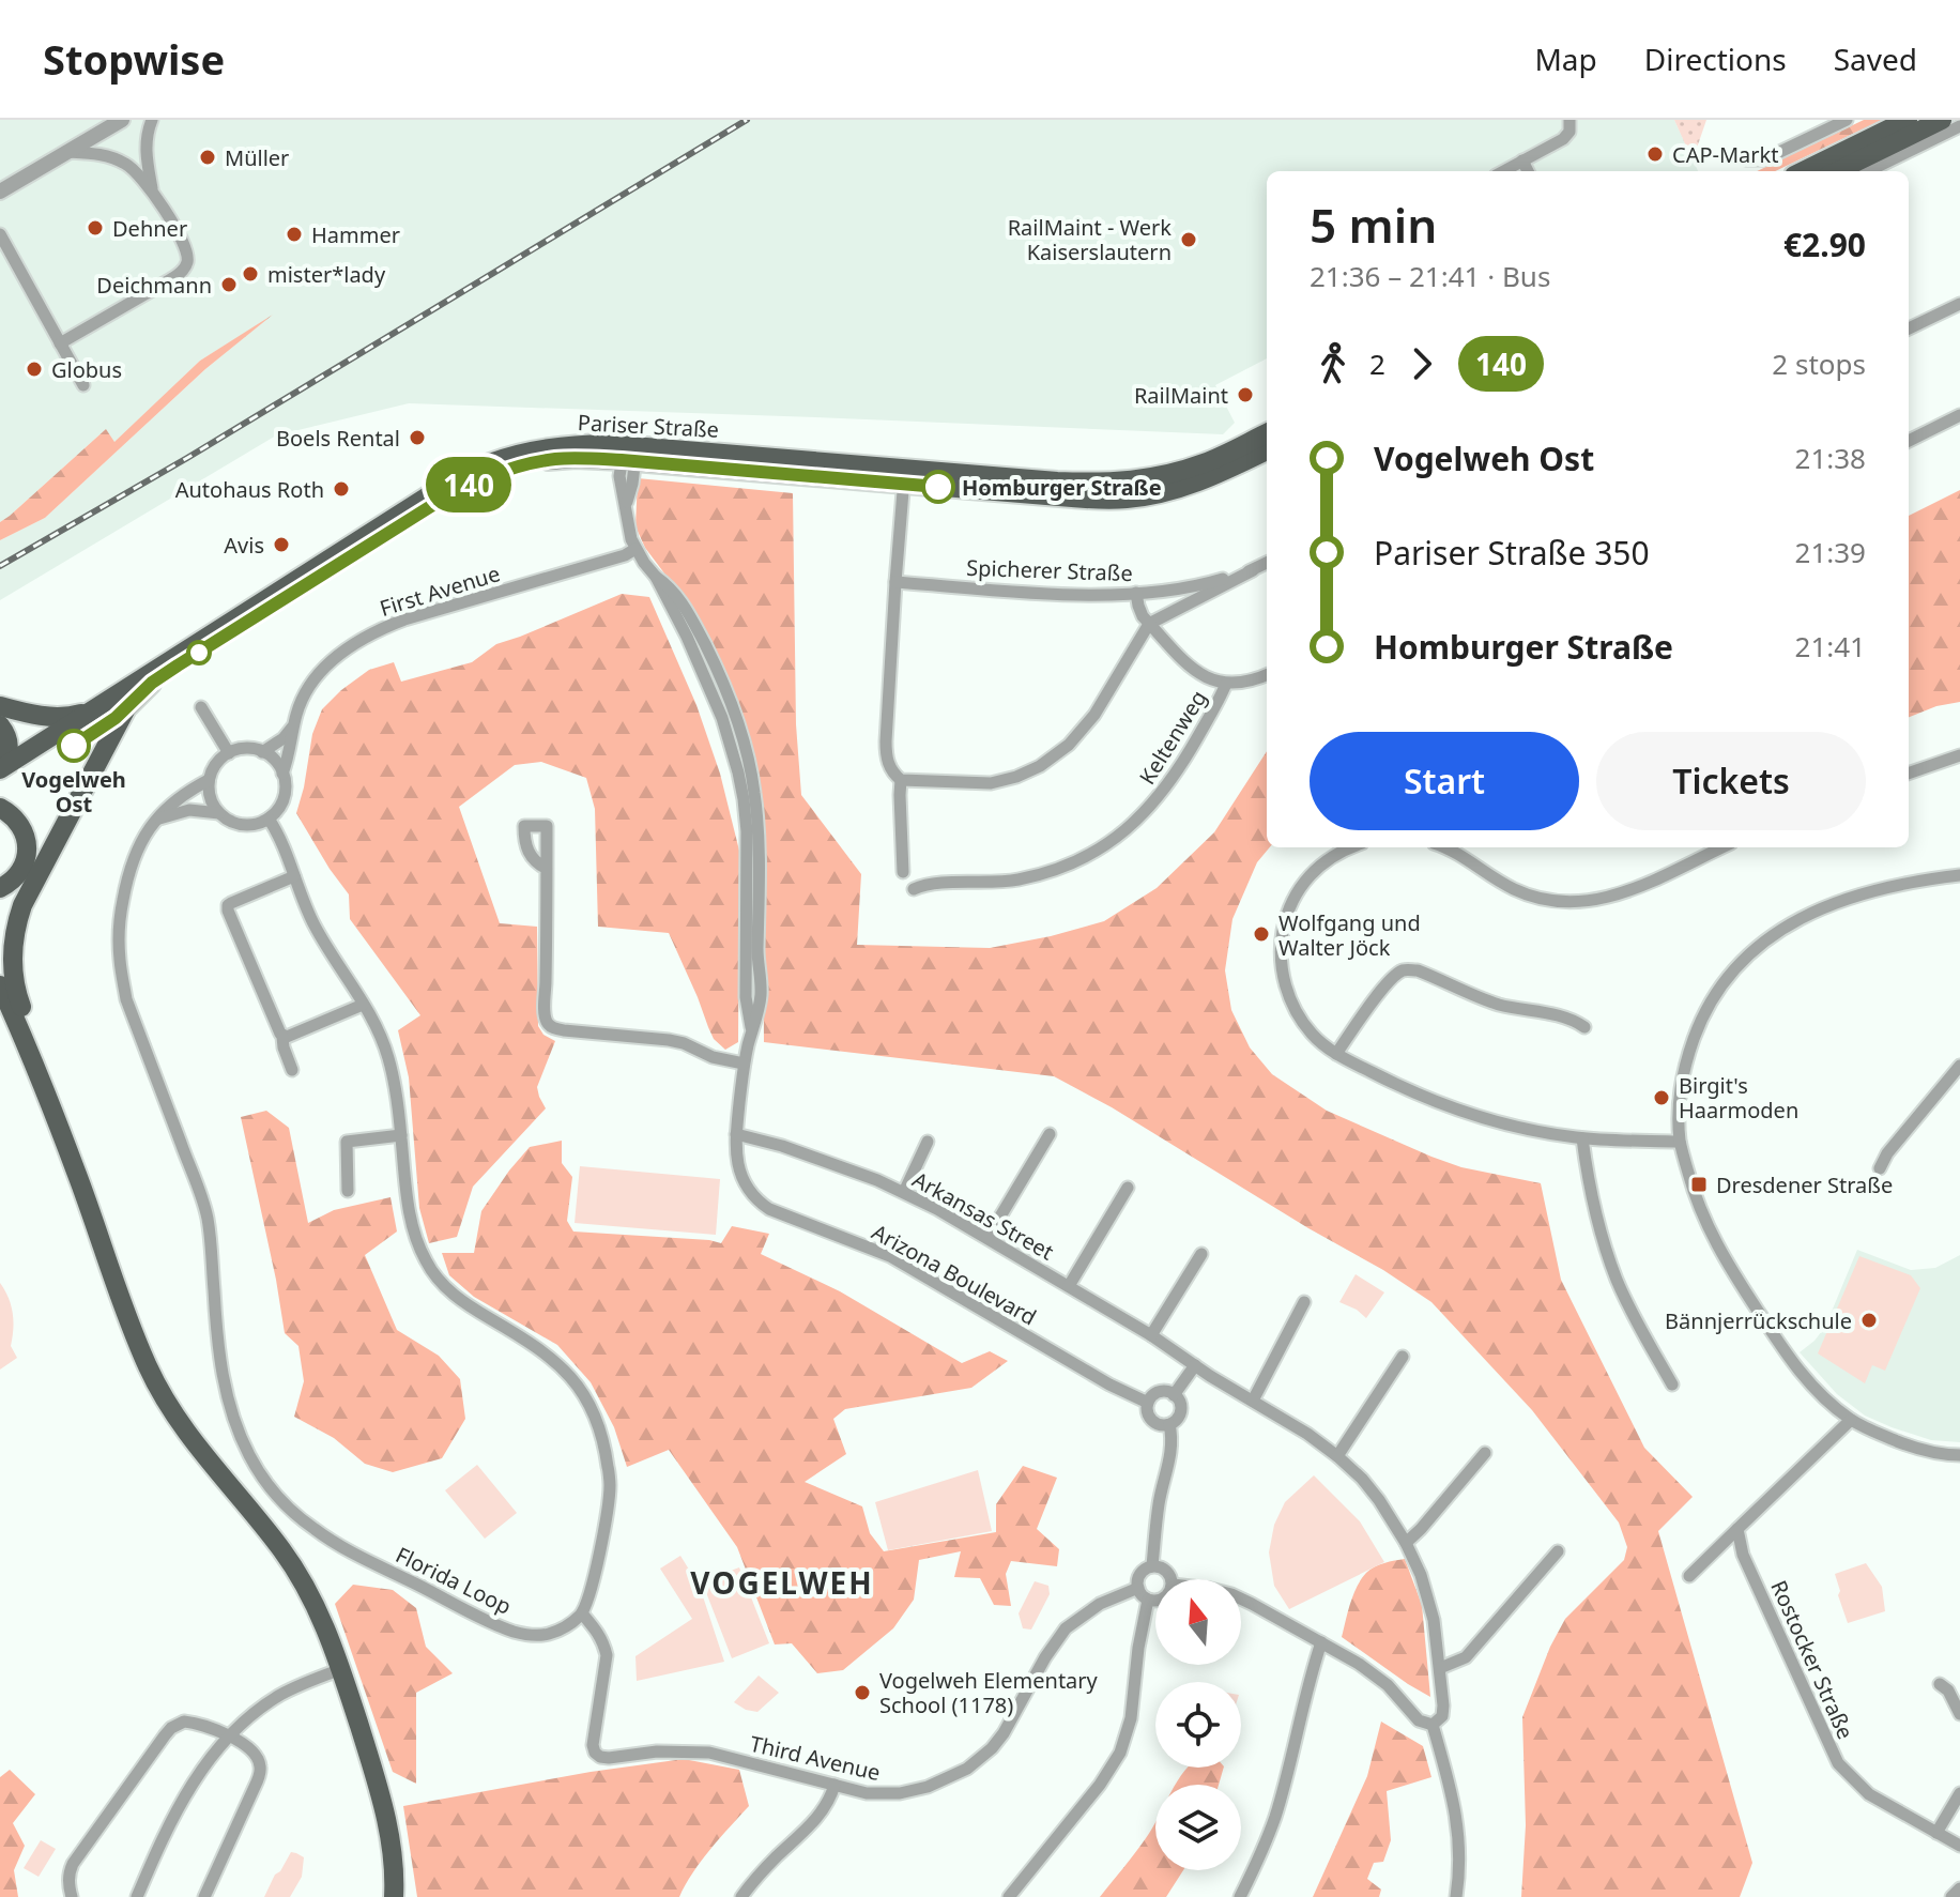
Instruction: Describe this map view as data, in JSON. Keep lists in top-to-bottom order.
{
  "streets": {
    "main road": ["Pariser Straße"],
    "street": [
      "Spicherer Straße",
      "First Avenue",
      "Keltenweg",
      "Arkansas Street",
      "Arizona Boulevard",
      "Florida Loop",
      "Rostocker Straße",
      "Third Avenue"
    ]
  },
  "crossings": [
    ["Pariser Straße", "Arizona Boulevard"],
    ["Spicherer Straße", "Keltenweg"],
    ["First Avenue", "Arizona Boulevard"],
    ["First Avenue", "Florida Loop"],
    ["Arkansas Street", "Arizona Boulevard"],
    ["Florida Loop", "Third Avenue"]
  ],
  "districts": ["VOGELWEH"],
  "places": {
    "other": [
      "CAP-Markt",
      "Müller",
      "Dehner",
      "Hammer",
      "RailMaint - Werk Kaiserslautern",
      "mister*lady",
      "Deichmann",
      "Globus",
      "RailMaint",
      "Boels Rental",
      "Homburger Straße",
      "Autohaus Roth",
      "Avis",
      "Vogelweh Ost",
      "Wolfgang und Walter Jöck",
      "Birgit's Haarmoden",
      "Bännjerrückschule",
      "Vogelweh Elementary School (1178)"
    ],
    "transit": ["Dresdener Straße"]
  },
  "lines": ["bus line 140"],
  "north": "top",
  "page": {
    "header": "Stopwise",
    "nav": ["Map", "Directions", "Saved"],
    "on_map": "140",
    "heading": ["5 min", "21:36 – 21:41 · Bus", "€2.90"],
    "legs": ["2", "140", "2 stops"],
    "list": [
      {
        "name": "Vogelweh Ost",
        "value": "21:38"
      },
      {
        "name": "Pariser Straße 350",
        "value": "21:39"
      },
      {
        "name": "Homburger Straße",
        "value": "21:41"
      }
    ],
    "buttons": ["Start", "Tickets"]
  }
}
